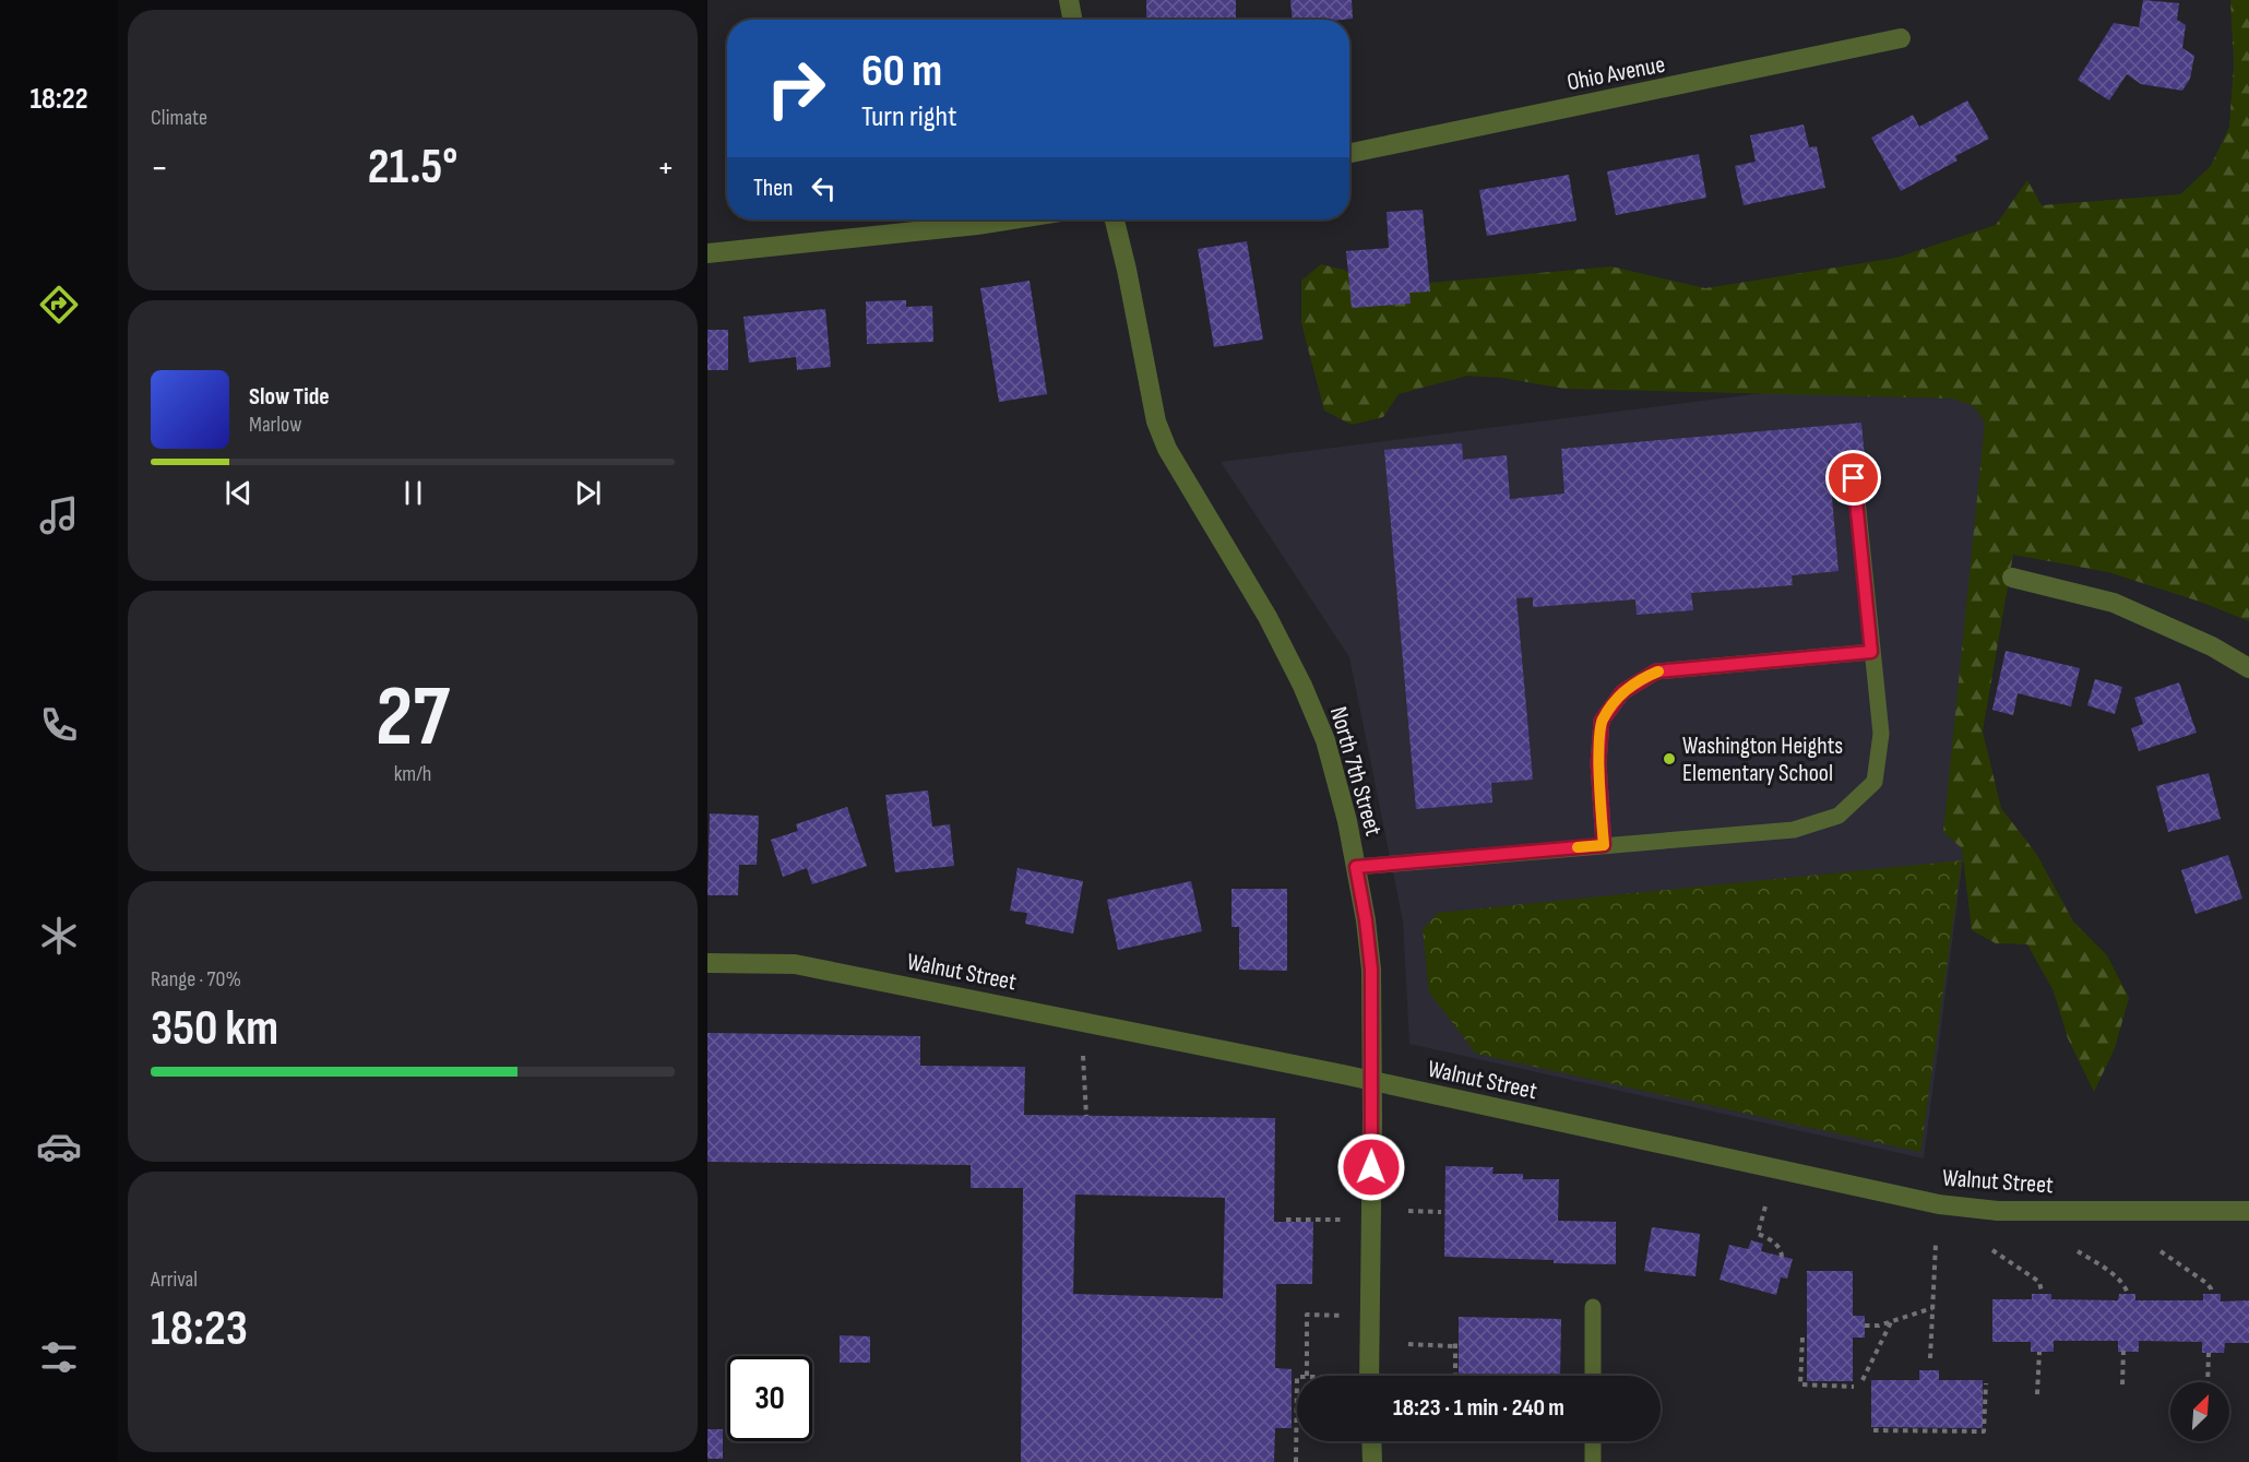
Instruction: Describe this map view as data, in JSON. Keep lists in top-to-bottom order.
{
  "streets": {
    "street": ["Ohio Avenue", "North 7th Street", "Walnut Street"]
  },
  "crossings": [
    ["North 7th Street", "Walnut Street"]
  ],
  "places": ["Washington Heights Elementary School"],
  "north": "top right",
  "page": {
    "tabs": "18:22",
    "tile": [
      "Climate",
      ["27", "km/h"],
      ["Range · 70%", "350 km"],
      ["Arrival", "18:23"]
    ],
    "turn": ["60 m", "Turn right"],
    "heat": ["−", "21.5°", "+"],
    "then": "Then",
    "song": ["Slow Tide", "Marlow"],
    "limit": "30",
    "trip": "18:23 · 1 min · 240 m"
  }
}
